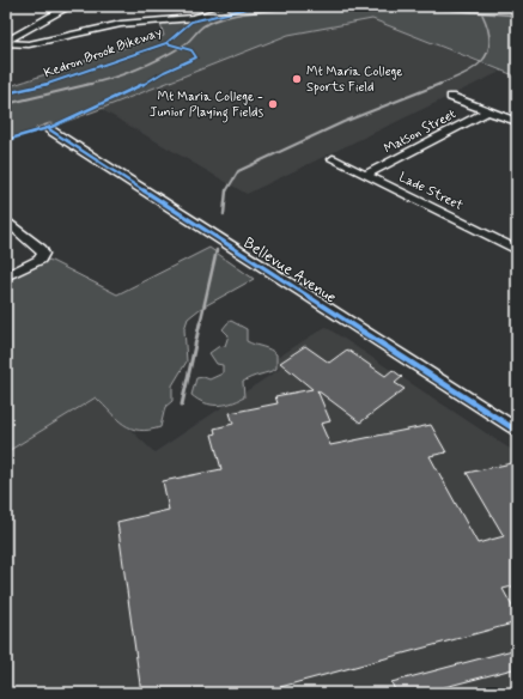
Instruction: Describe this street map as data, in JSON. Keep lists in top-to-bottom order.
{
  "streets": {
    "street": ["Matson Street", "Lade Street", "Bellevue Avenue"],
    "cycle path": ["Kedron Brook Bikeway"]
  },
  "crossings": [
    ["Matson Street", "Lade Street"]
  ],
  "places": ["Mt Maria College Sports Field", "Mt Maria College - Junior Playing Fields"]
}
